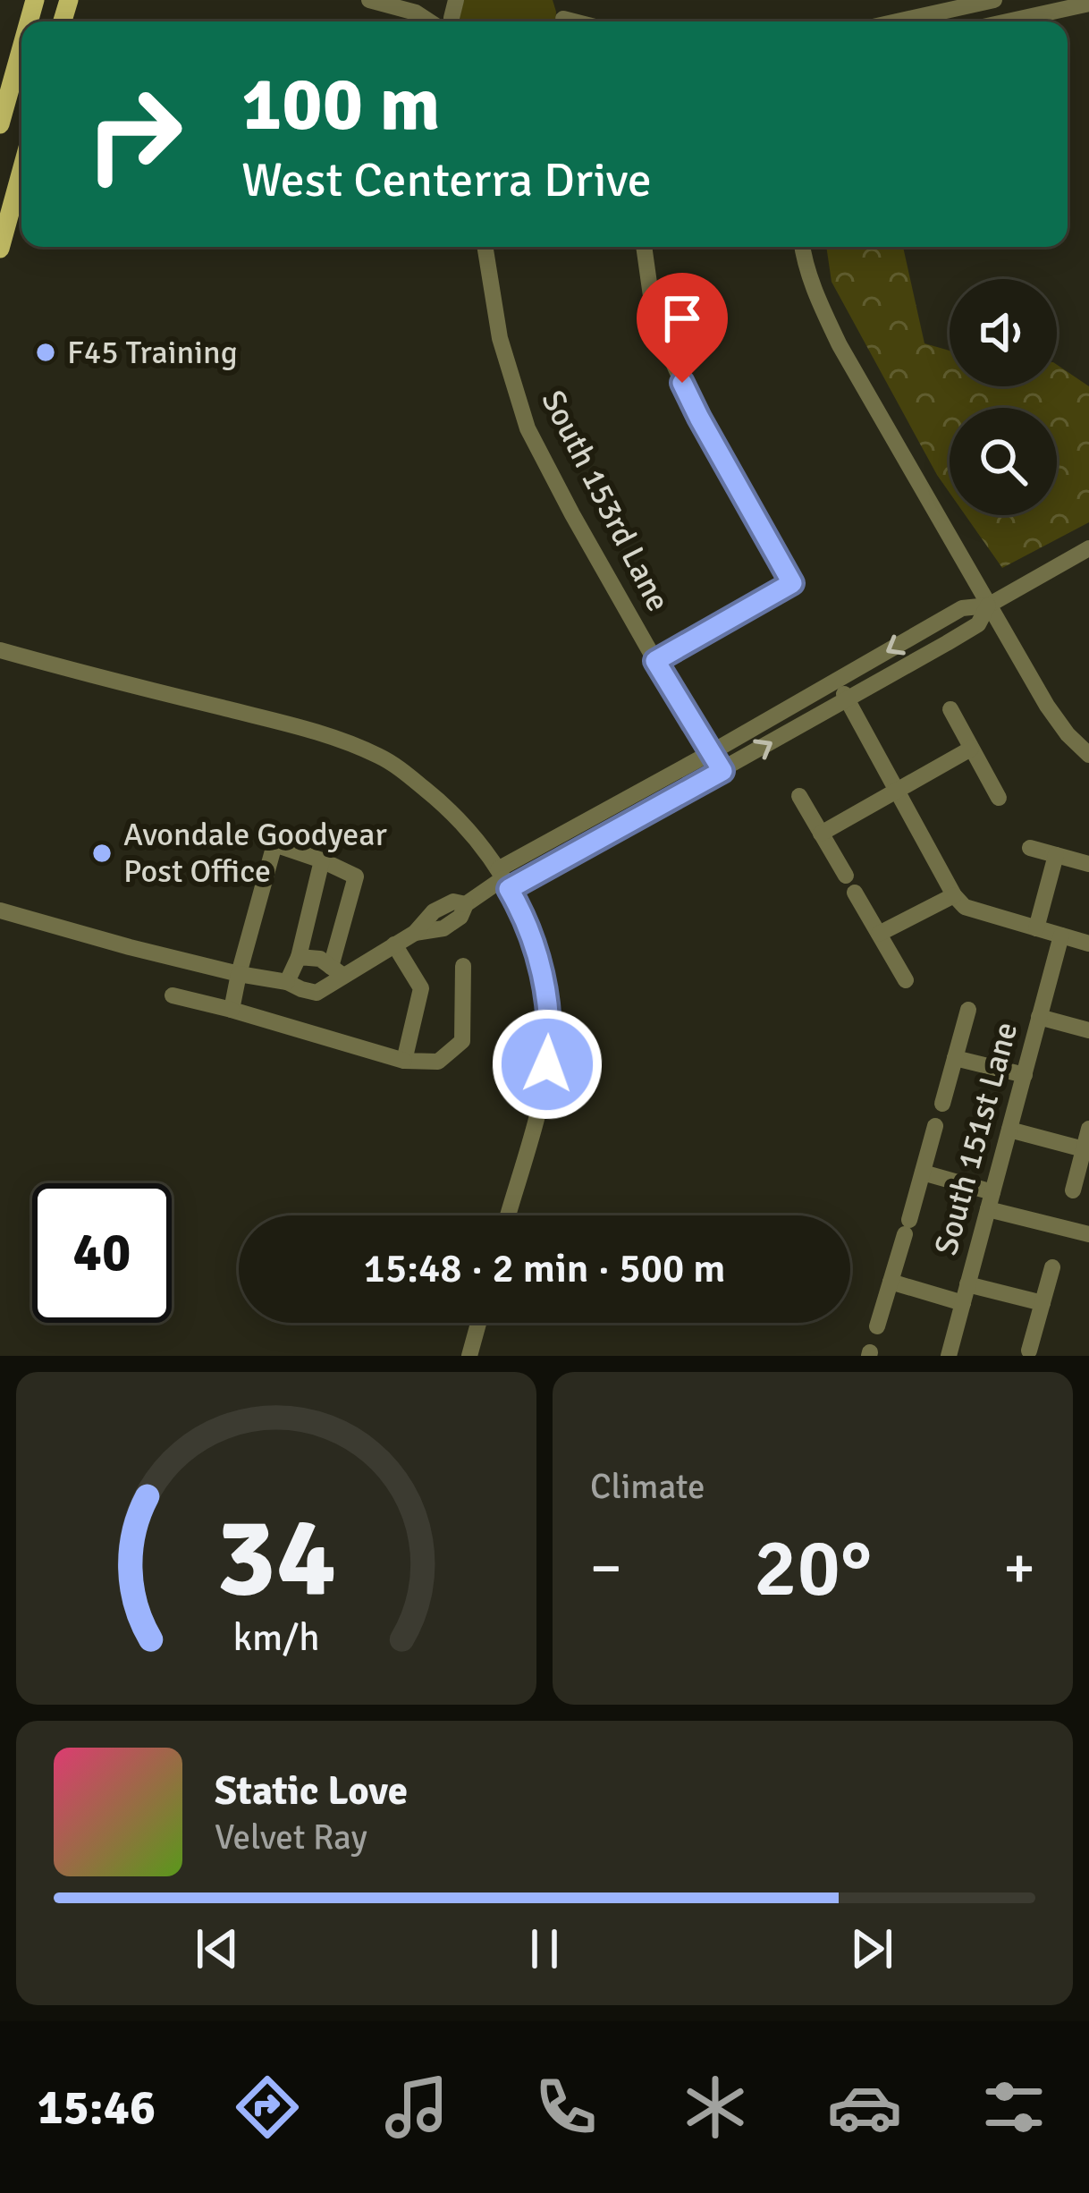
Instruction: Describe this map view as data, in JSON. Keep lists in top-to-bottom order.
{
  "streets": {
    "street": ["South 153rd Lane", "South 151st Lane"]
  },
  "places": ["F45 Training", "Avondale Goodyear Post Office"],
  "page": {
    "turn": ["100 m", "West Centerra Drive"],
    "limit": "40",
    "trip": "15:48 · 2 min · 500 m",
    "tile": "Climate",
    "heat": ["−", "20°", "+"],
    "song": ["Static Love", "Velvet Ray"],
    "tabs": "15:46",
    "gauge": ["34", "km/h"]
  }
}
